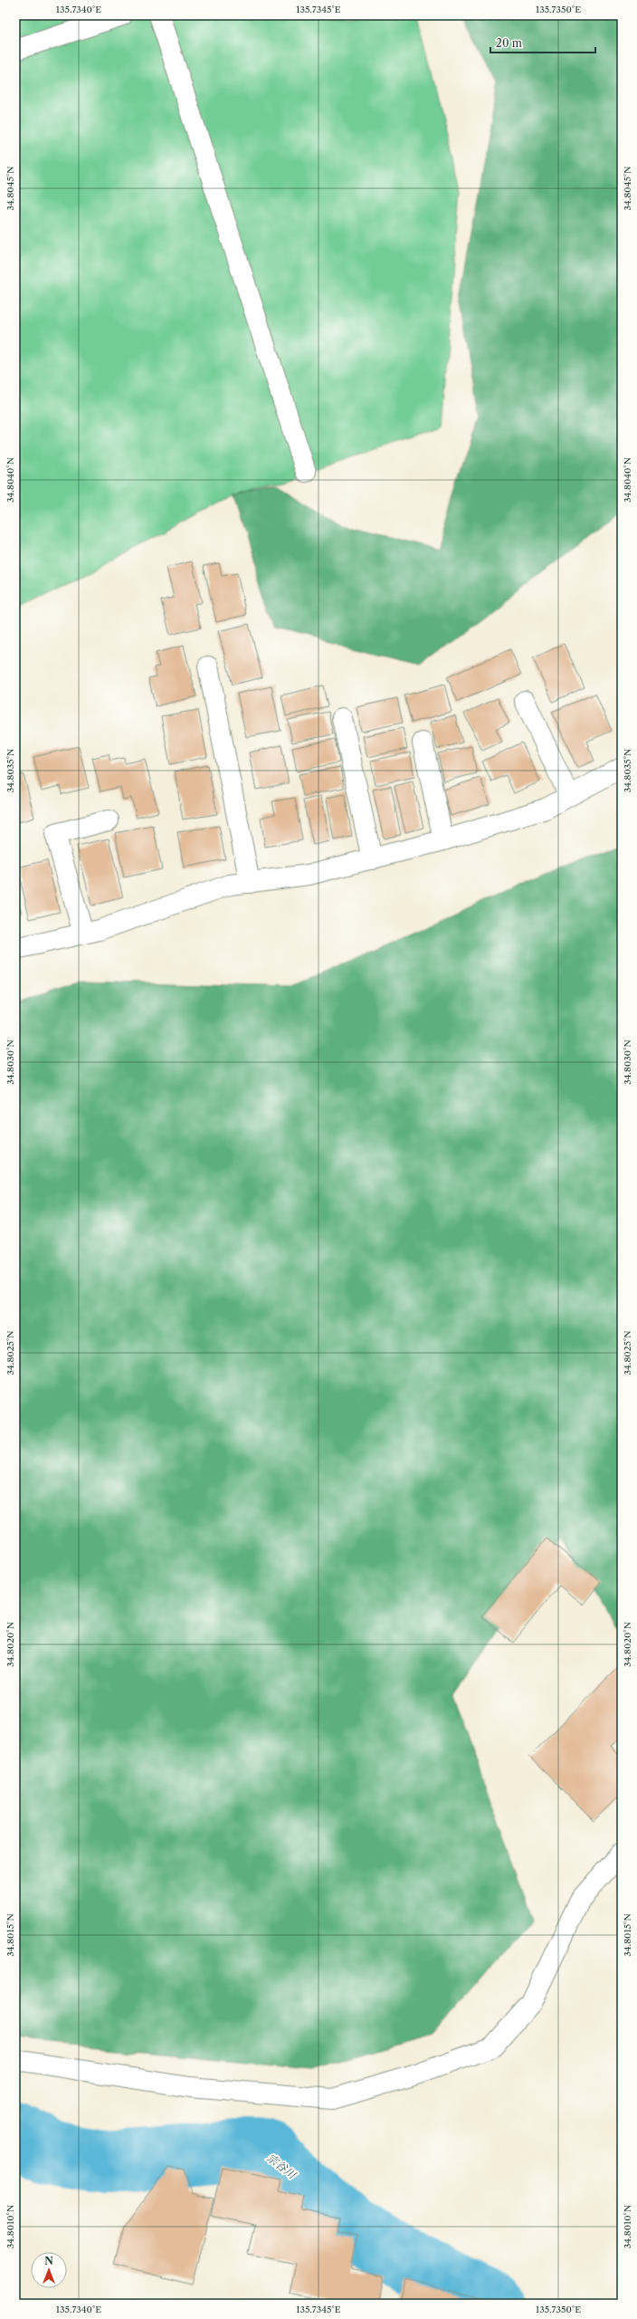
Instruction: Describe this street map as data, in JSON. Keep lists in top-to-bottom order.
{
  "water": ["宗谷川"],
  "scale_bar": "20 m",
  "north": "top",
  "coordinates": [
    "135.7340°E",
    "135.7345°E",
    "135.7350°E",
    "34.8045°N",
    "34.8040°N",
    "34.8035°N",
    "34.8030°N",
    "34.8025°N",
    "34.8020°N",
    "34.8015°N",
    "34.8010°N"
  ]
}
